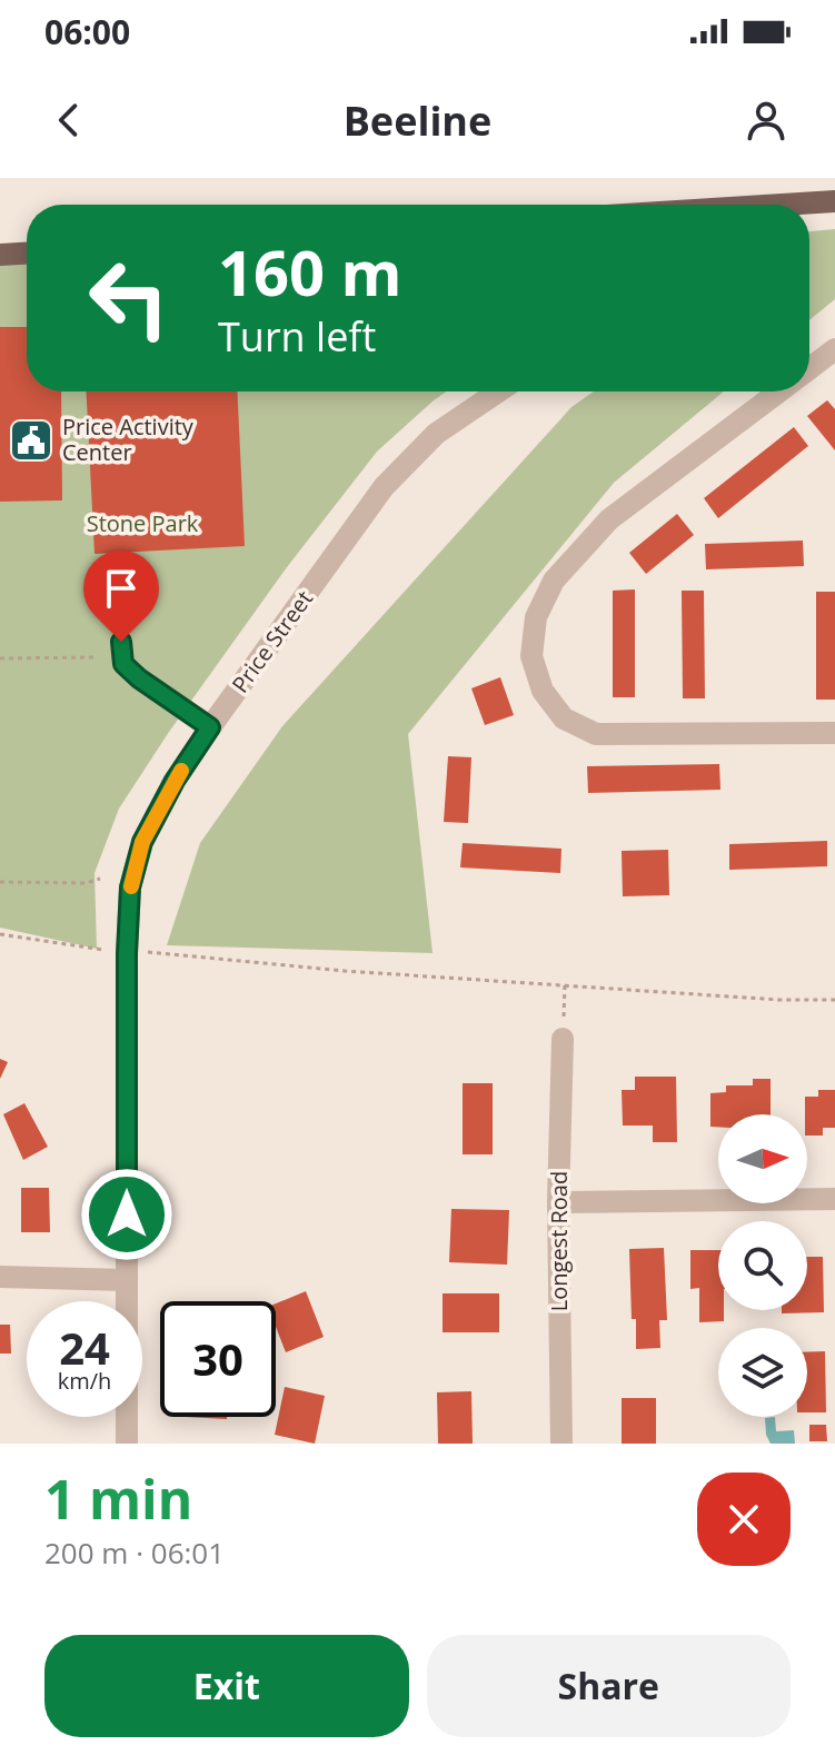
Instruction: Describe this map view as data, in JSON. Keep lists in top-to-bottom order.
{
  "streets": {
    "street": ["Price Street", "Longest Road"]
  },
  "parks": ["Stone Park"],
  "places": {
    "public building": ["Price Activity Center"]
  },
  "north": "right",
  "page": {
    "status": "06:00",
    "header": "Beeline",
    "turn": ["160 m", "Turn left"],
    "speed": "24 km/h",
    "limit": "30",
    "heading": ["1 min", "200 m · 06:01"],
    "buttons": ["Exit", "Share"]
  }
}
